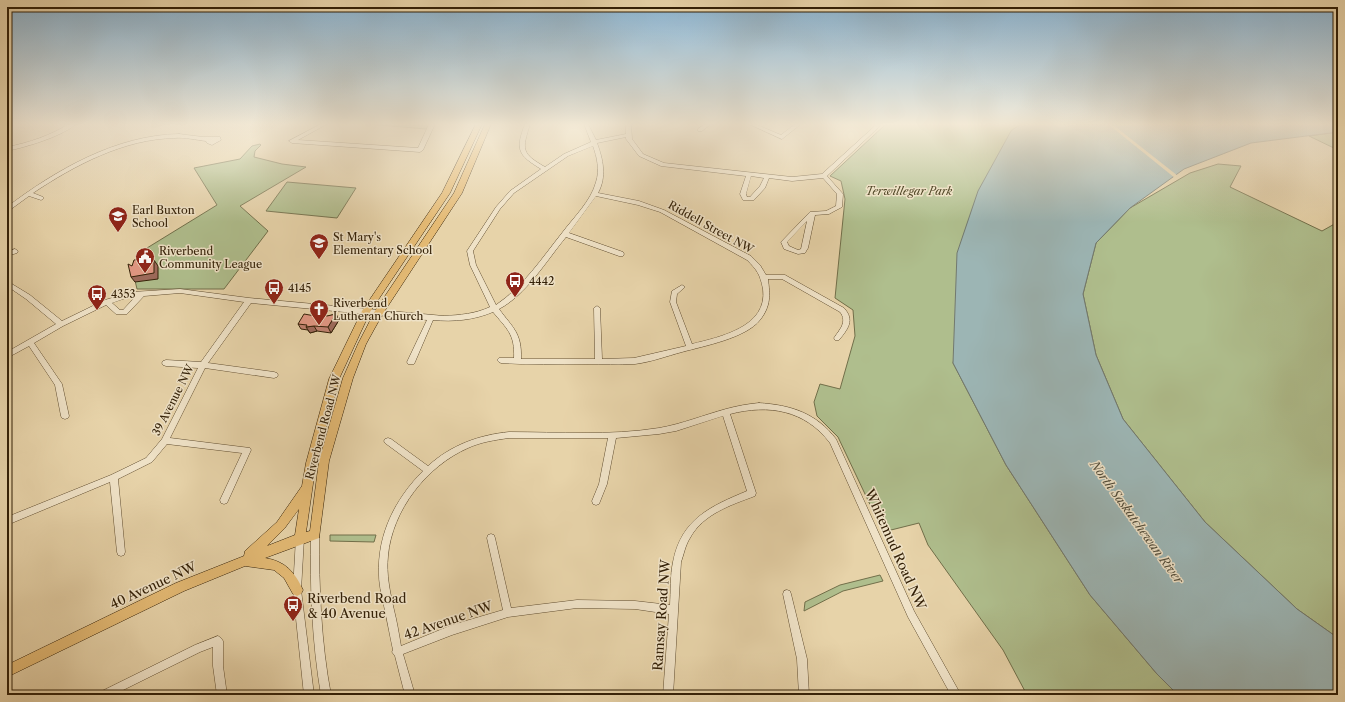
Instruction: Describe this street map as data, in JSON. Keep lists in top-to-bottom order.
{
  "streets": {
    "main road": ["Riverbend Road NW", "40 Avenue NW"],
    "street": [
      "Riddell Street NW",
      "39 Avenue NW",
      "Whitemud Road NW",
      "Ramsay Road NW",
      "42 Avenue NW"
    ]
  },
  "crossings": [
    ["Riverbend Road NW", "40 Avenue NW"],
    ["Whitemud Road NW", "Ramsay Road NW"],
    ["Whitemud Road NW", "42 Avenue NW"],
    ["Ramsay Road NW", "42 Avenue NW"]
  ],
  "water": ["North Saskatchewan River"],
  "parks": ["Terwillegar Park"],
  "places": {
    "school or university": ["Earl Buxton School", "St Mary's Elementary School"],
    "public building": ["Riverbend Community League"],
    "bus stop": [
      "4442",
      "4145",
      "4353",
      "Riverbend Road & 40 Avenue"
    ],
    "church": ["Riverbend Lutheran Church"]
  }
}
